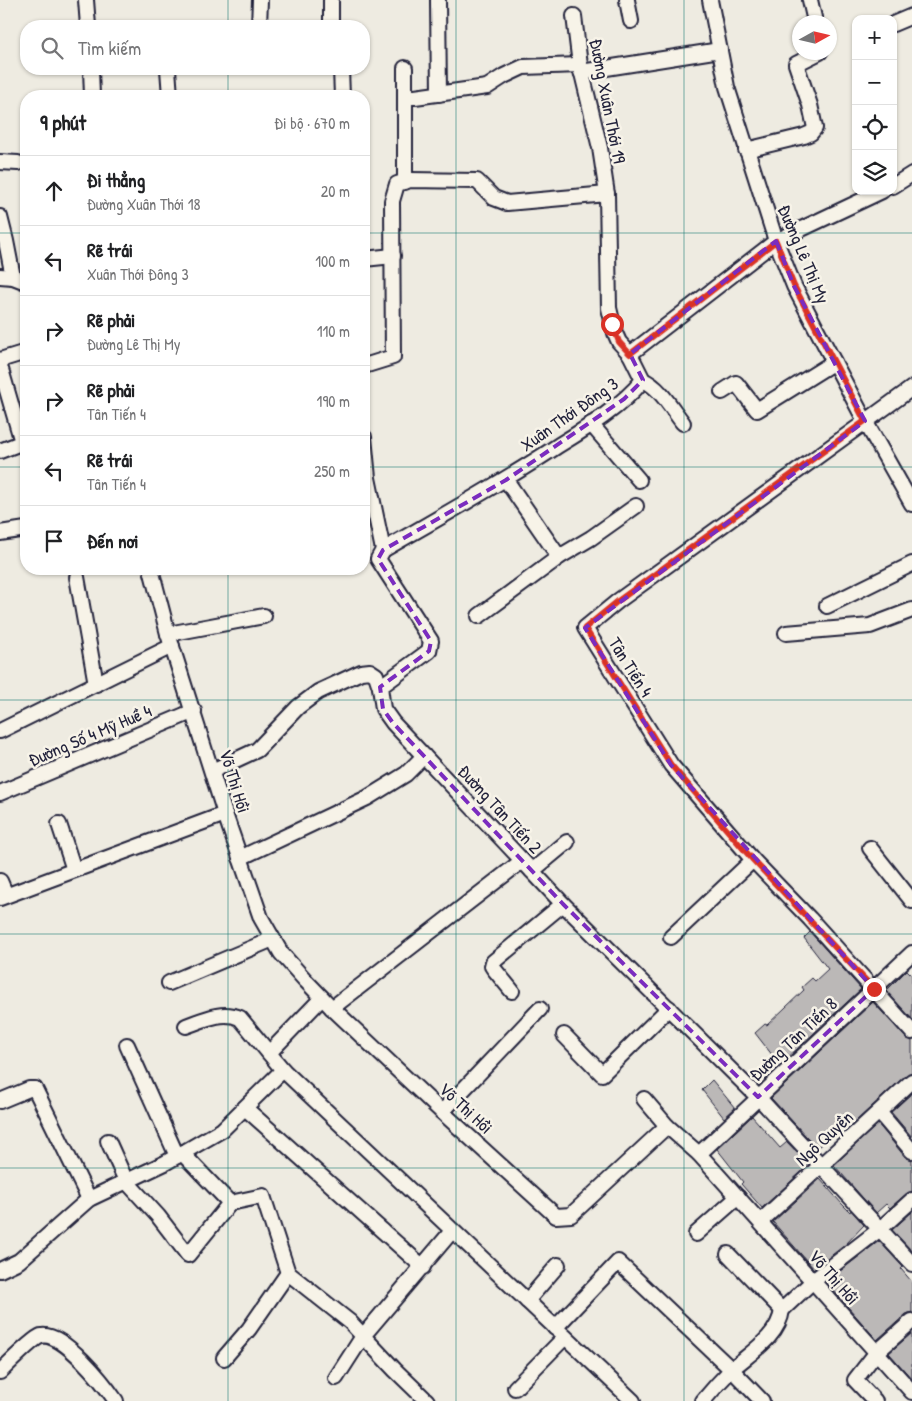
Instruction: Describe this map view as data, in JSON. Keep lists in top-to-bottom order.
{
  "streets": {
    "street": [
      "Đường Xuân Thới 19",
      "Đường Lê Thị My",
      "Xuân Thới Đông 3",
      "Tân Tiến 4",
      "Đường Số 4 Mỹ Huề 4",
      "Võ Thị Hồi",
      "Đường Tân Tiến 2",
      "Đường Tân Tiến 8",
      "Ngô Quyền"
    ]
  },
  "crossings": [
    ["Đường Xuân Thới 19", "Xuân Thới Đông 3"],
    ["Đường Lê Thị My", "Tân Tiến 4"],
    ["Tân Tiến 4", "Đường Tân Tiến 8"],
    ["Đường Số 4 Mỹ Huề 4", "Võ Thị Hồi"],
    ["Võ Thị Hồi", "Đường Tân Tiến 8"],
    ["Võ Thị Hồi", "Ngô Quyền"],
    ["Đường Tân Tiến 2", "Đường Tân Tiến 8"],
    ["Đường Tân Tiến 2", "Ngô Quyền"]
  ],
  "north": "right",
  "page": {
    "map_buttons": ["+", "−"],
    "search": "Tìm kiếm",
    "heading": ["9 phút", "Đi bộ · 670 m"],
    "list": [
      ["Đi thẳng", "Đường Xuân Thới 18", "20 m"],
      ["Rẽ trái", "Xuân Thới Đông 3", "100 m"],
      ["Rẽ phải", "Đường Lê Thị My", "110 m"],
      ["Rẽ phải", "Tân Tiến 4", "190 m"],
      ["Rẽ trái", "Tân Tiến 4", "250 m"],
      "Đến nơi"
    ]
  }
}
